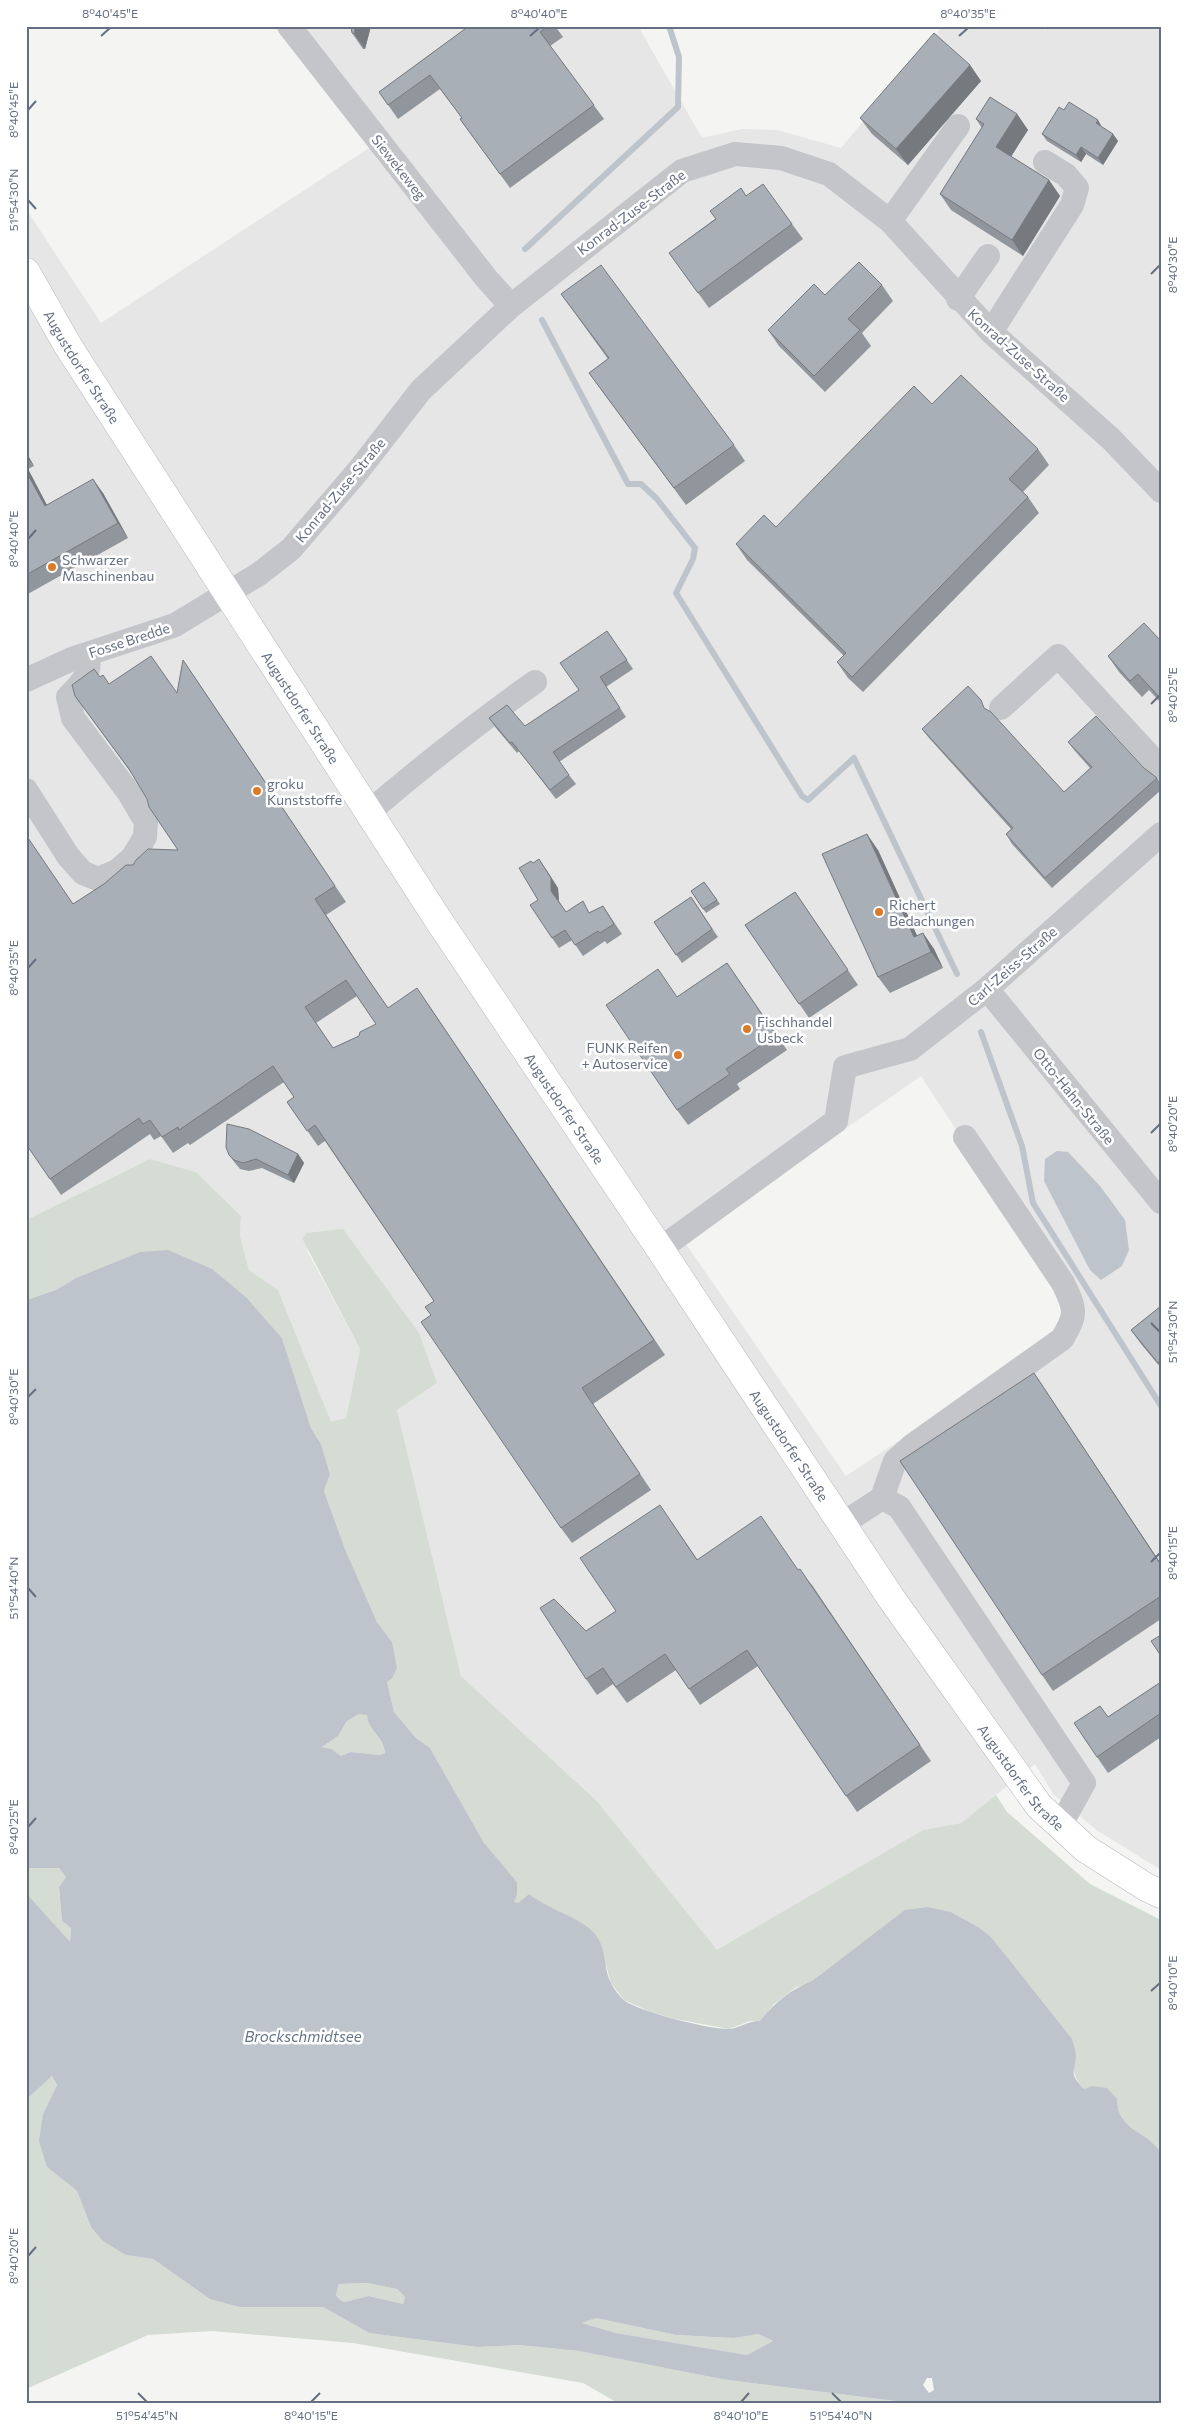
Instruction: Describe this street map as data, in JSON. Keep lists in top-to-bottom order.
{
  "streets": {
    "main road": ["Augustdorfer Straße"],
    "street": [
      "Siewekeweg",
      "Konrad-Zuse-Straße",
      "Fosse Bredde",
      "Carl-Zeiss-Straße",
      "Otto-Hahn-Straße"
    ]
  },
  "crossings": [
    ["Siewekeweg", "Konrad-Zuse-Straße"],
    ["Konrad-Zuse-Straße", "Augustdorfer Straße"],
    ["Konrad-Zuse-Straße", "Fosse Bredde"],
    ["Augustdorfer Straße", "Fosse Bredde"],
    ["Augustdorfer Straße", "Carl-Zeiss-Straße"],
    ["Carl-Zeiss-Straße", "Otto-Hahn-Straße"]
  ],
  "water": ["Brockschmidtsee"],
  "places": [
    "Schwarzer Maschinenbau",
    "groku Kunststoffe",
    "Richert Bedachungen",
    "Fischhandel Usbeck",
    "FUNK Reifen + Autoservice"
  ],
  "coordinates": [
    "8°40'45\"E",
    "8°40'40\"E",
    "8°40'35\"E",
    "51°54'30\"N",
    "8°40'30\"E",
    "8°40'25\"E",
    "8°40'20\"E",
    "8°40'15\"E",
    "51°54'40\"N",
    "8°40'10\"E",
    "51°54'45\"N"
  ]
}
